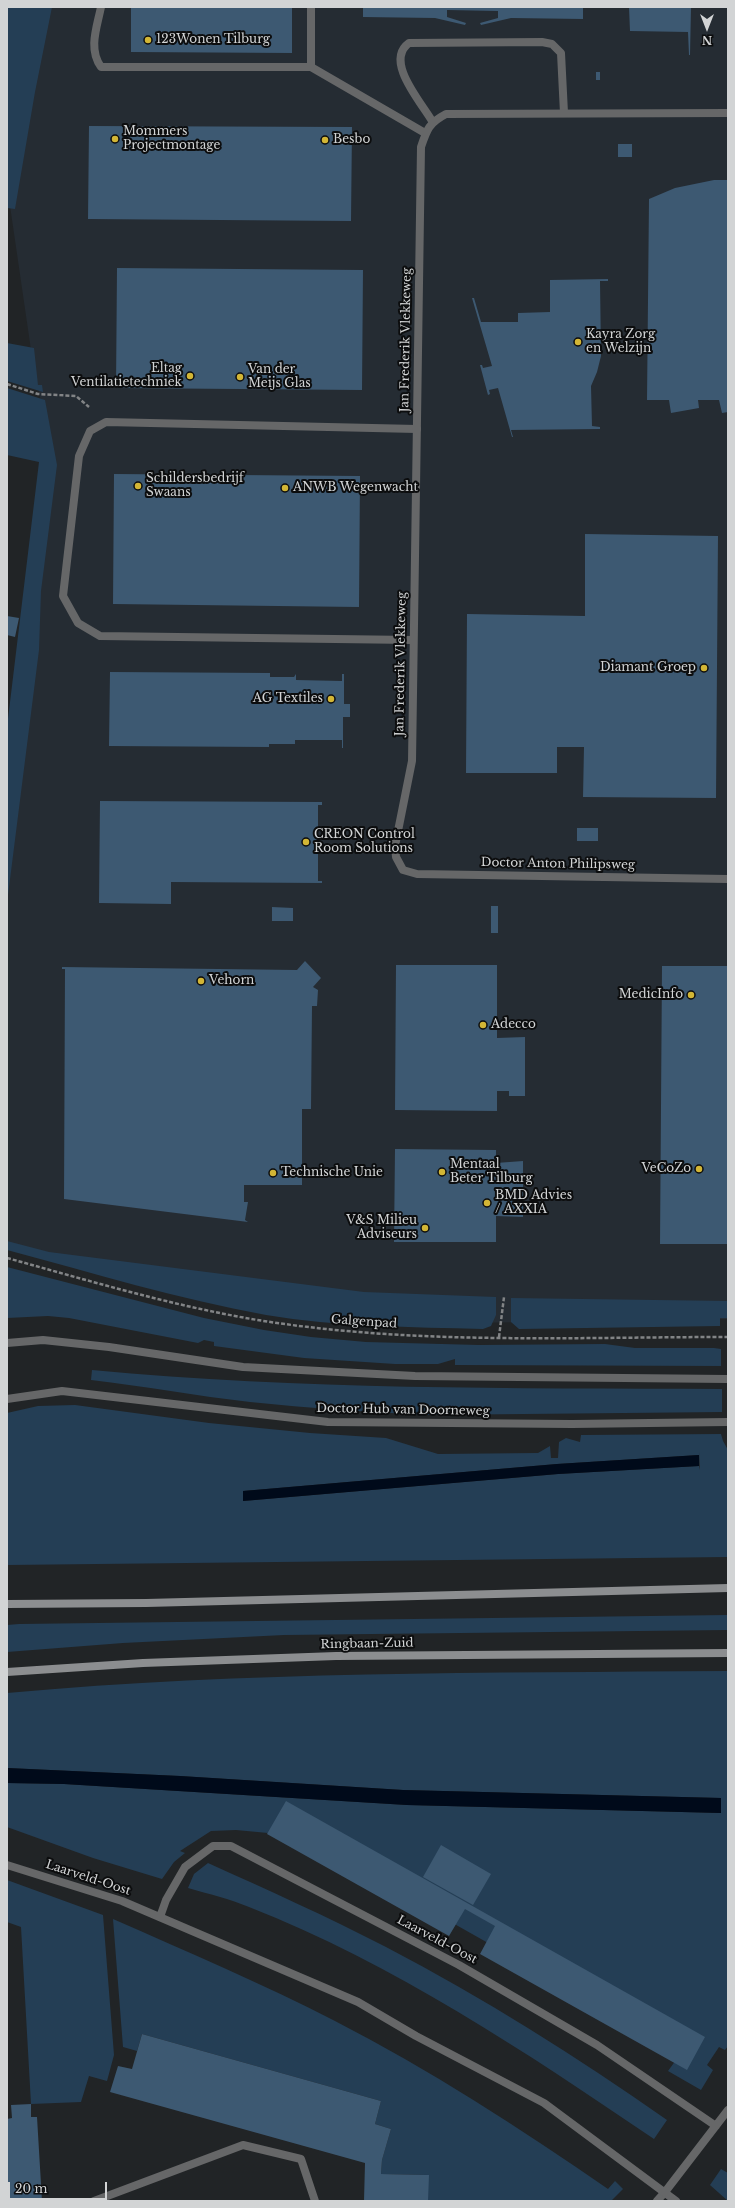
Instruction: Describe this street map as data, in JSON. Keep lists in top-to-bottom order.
{
  "streets": {
    "main road": ["Ringbaan-Zuid"],
    "street": [
      "Jan Frederik Vlekkeweg",
      "Doctor Anton Philipsweg",
      "Doctor Hub van Doorneweg",
      "Laarveld-Oost"
    ],
    "path": ["Galgenpad"]
  },
  "crossings": [
    ["Jan Frederik Vlekkeweg", "Doctor Anton Philipsweg"]
  ],
  "places": [
    "123Wonen Tilburg",
    "Mommers Projectmontage",
    "Besbo",
    "Kayra Zorg en Welzijn",
    "Eltag Ventilatietechniek",
    "Van der Meijs Glas",
    "Schildersbedrijf Swaans",
    "ANWB Wegenwacht",
    "Diamant Groep",
    "AG Textiles",
    "CREON Control Room Solutions",
    "Vehorn",
    "MedicInfo",
    "Adecco",
    "VeCoZo",
    "Mentaal Beter Tilburg",
    "Technische Unie",
    "BMD Advies / AXXIA",
    "V&S Milieu Adviseurs"
  ],
  "scale_bar": "20 m",
  "north": "bottom"
}
